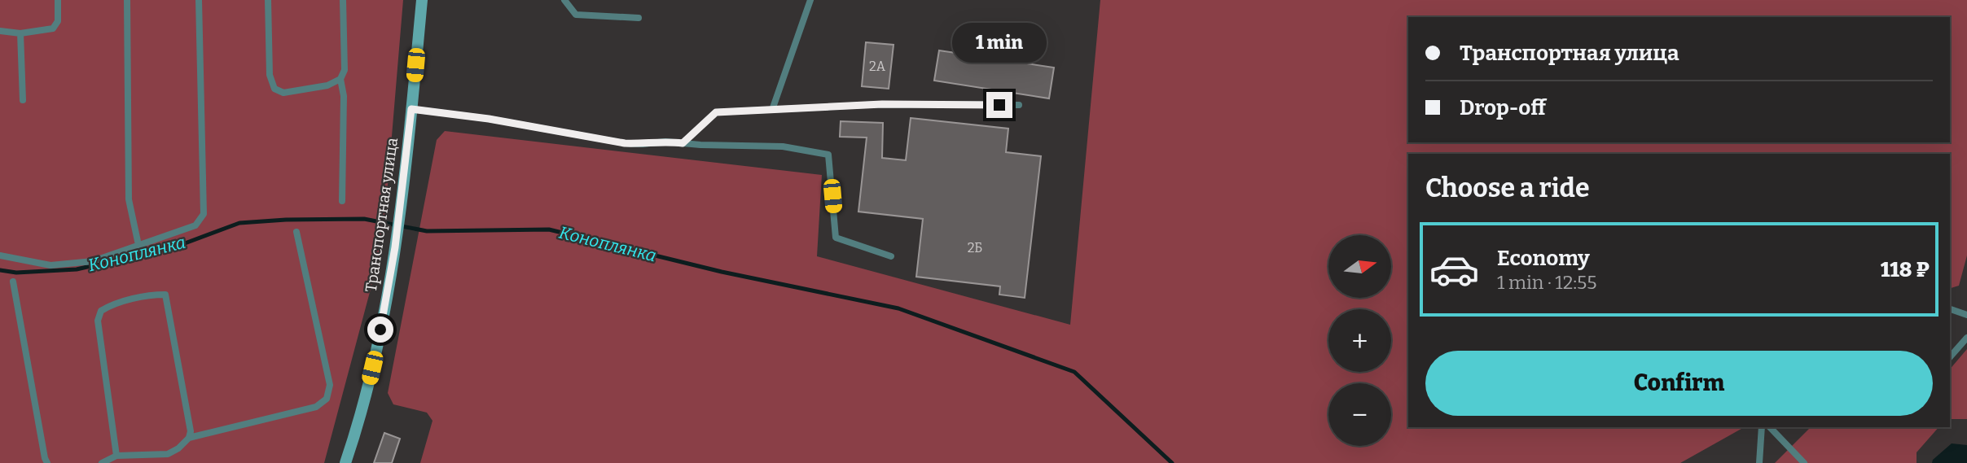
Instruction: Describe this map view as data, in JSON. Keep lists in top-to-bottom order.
{
  "streets": {
    "main road": ["Транспортная улица"]
  },
  "water": ["Коноплянка"],
  "house_numbers": ["2А", "2Б"],
  "north": "right",
  "page": {
    "banner": ["Транспортная улица", "Drop-off"],
    "bubble": "1 min",
    "heading": "Choose a ride",
    "list": [
      {
        "name": "Economy",
        "note": "1 min · 12:55",
        "value": "118 ₽"
      }
    ],
    "map_buttons": ["+", "−"],
    "buttons": "Confirm"
  }
}
